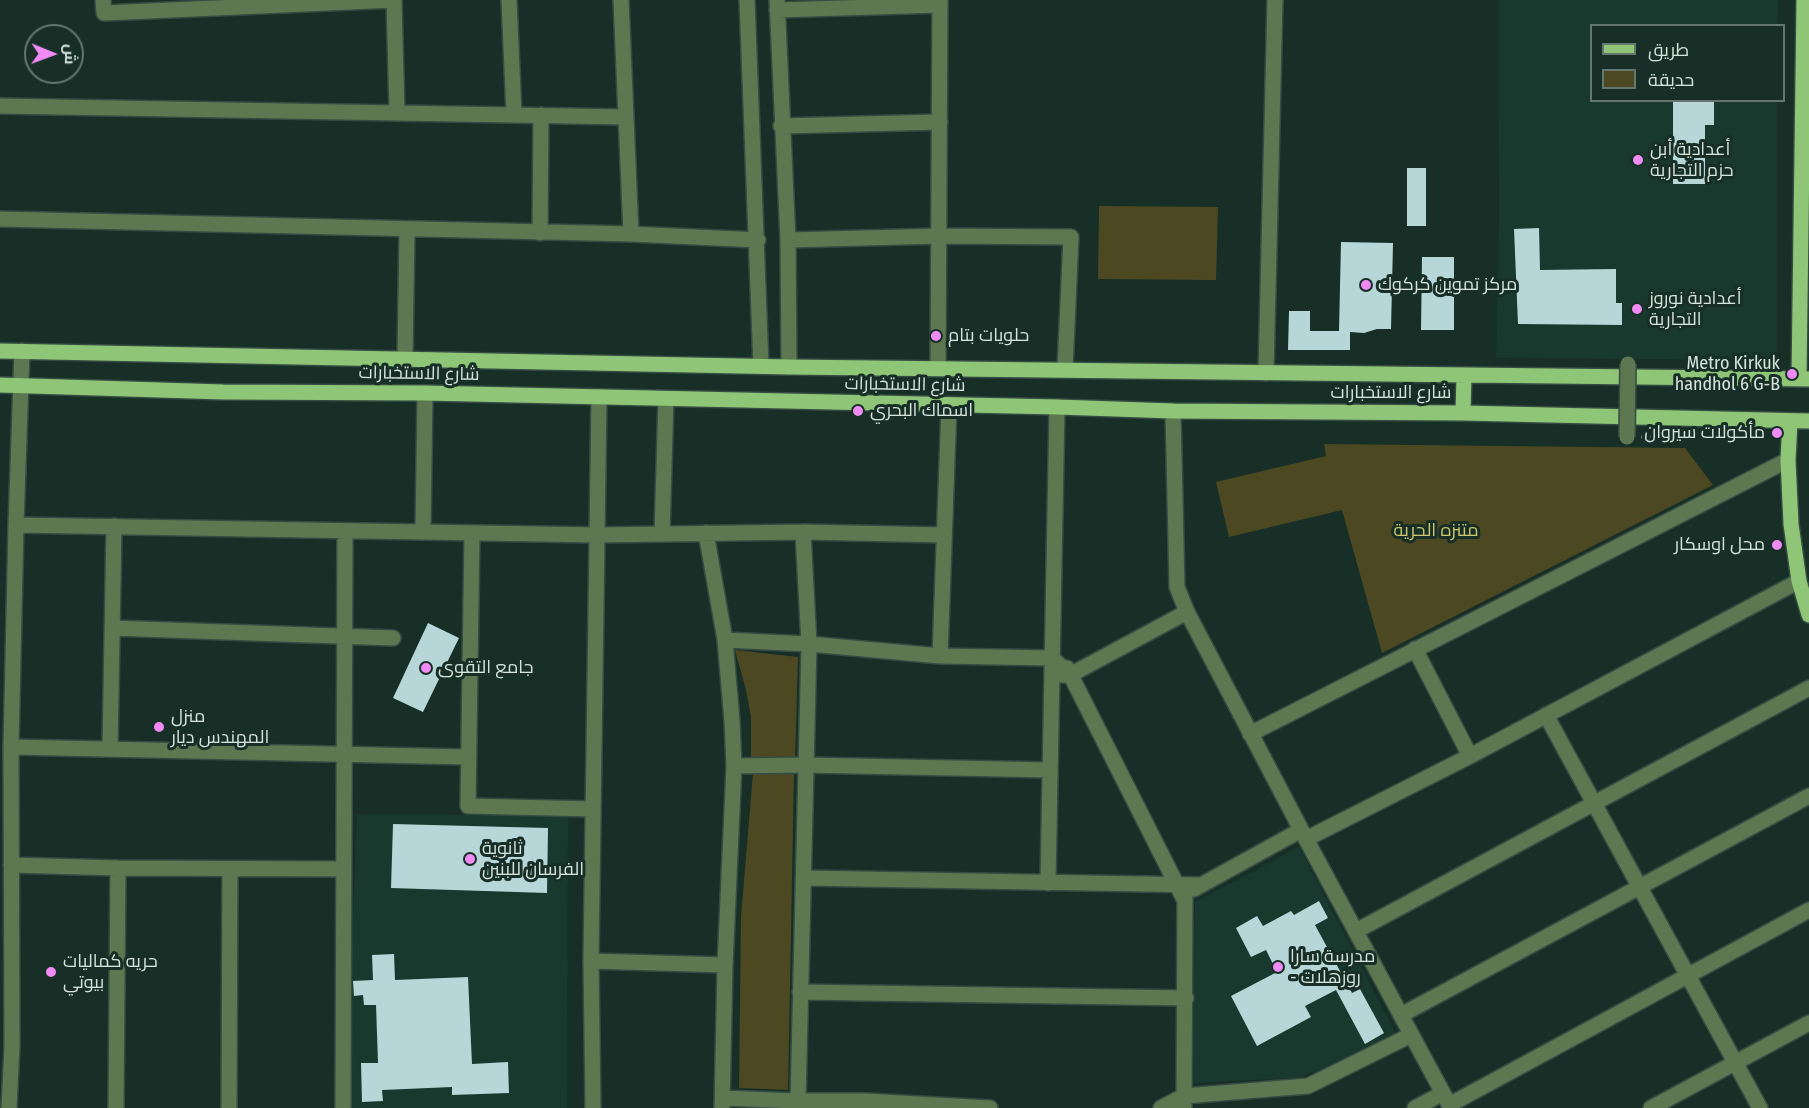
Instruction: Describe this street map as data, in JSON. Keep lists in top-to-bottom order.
{
  "streets": {
    "main road": ["شارع الاستخبارات"]
  },
  "parks": ["متنزه الحرية"],
  "places": [
    "أعدادية أبن حزم التجارية",
    "مركز تموين كركوك",
    "أعدادية نوروز التجارية",
    "حلويات بتام",
    "Metro Kirkuk handhol 6 G-B",
    "اسماك البحري",
    "مأكولات سيروان",
    "محل اوسكار",
    "جامع التقوى",
    "منزل المهندس ديار",
    "ثانوية الفرسان للبنين",
    "مدرسة سارا - روزهلات",
    "حريه كماليات بيوتي"
  ],
  "legend": ["طريق", "حديقة"],
  "north": "right"
}
